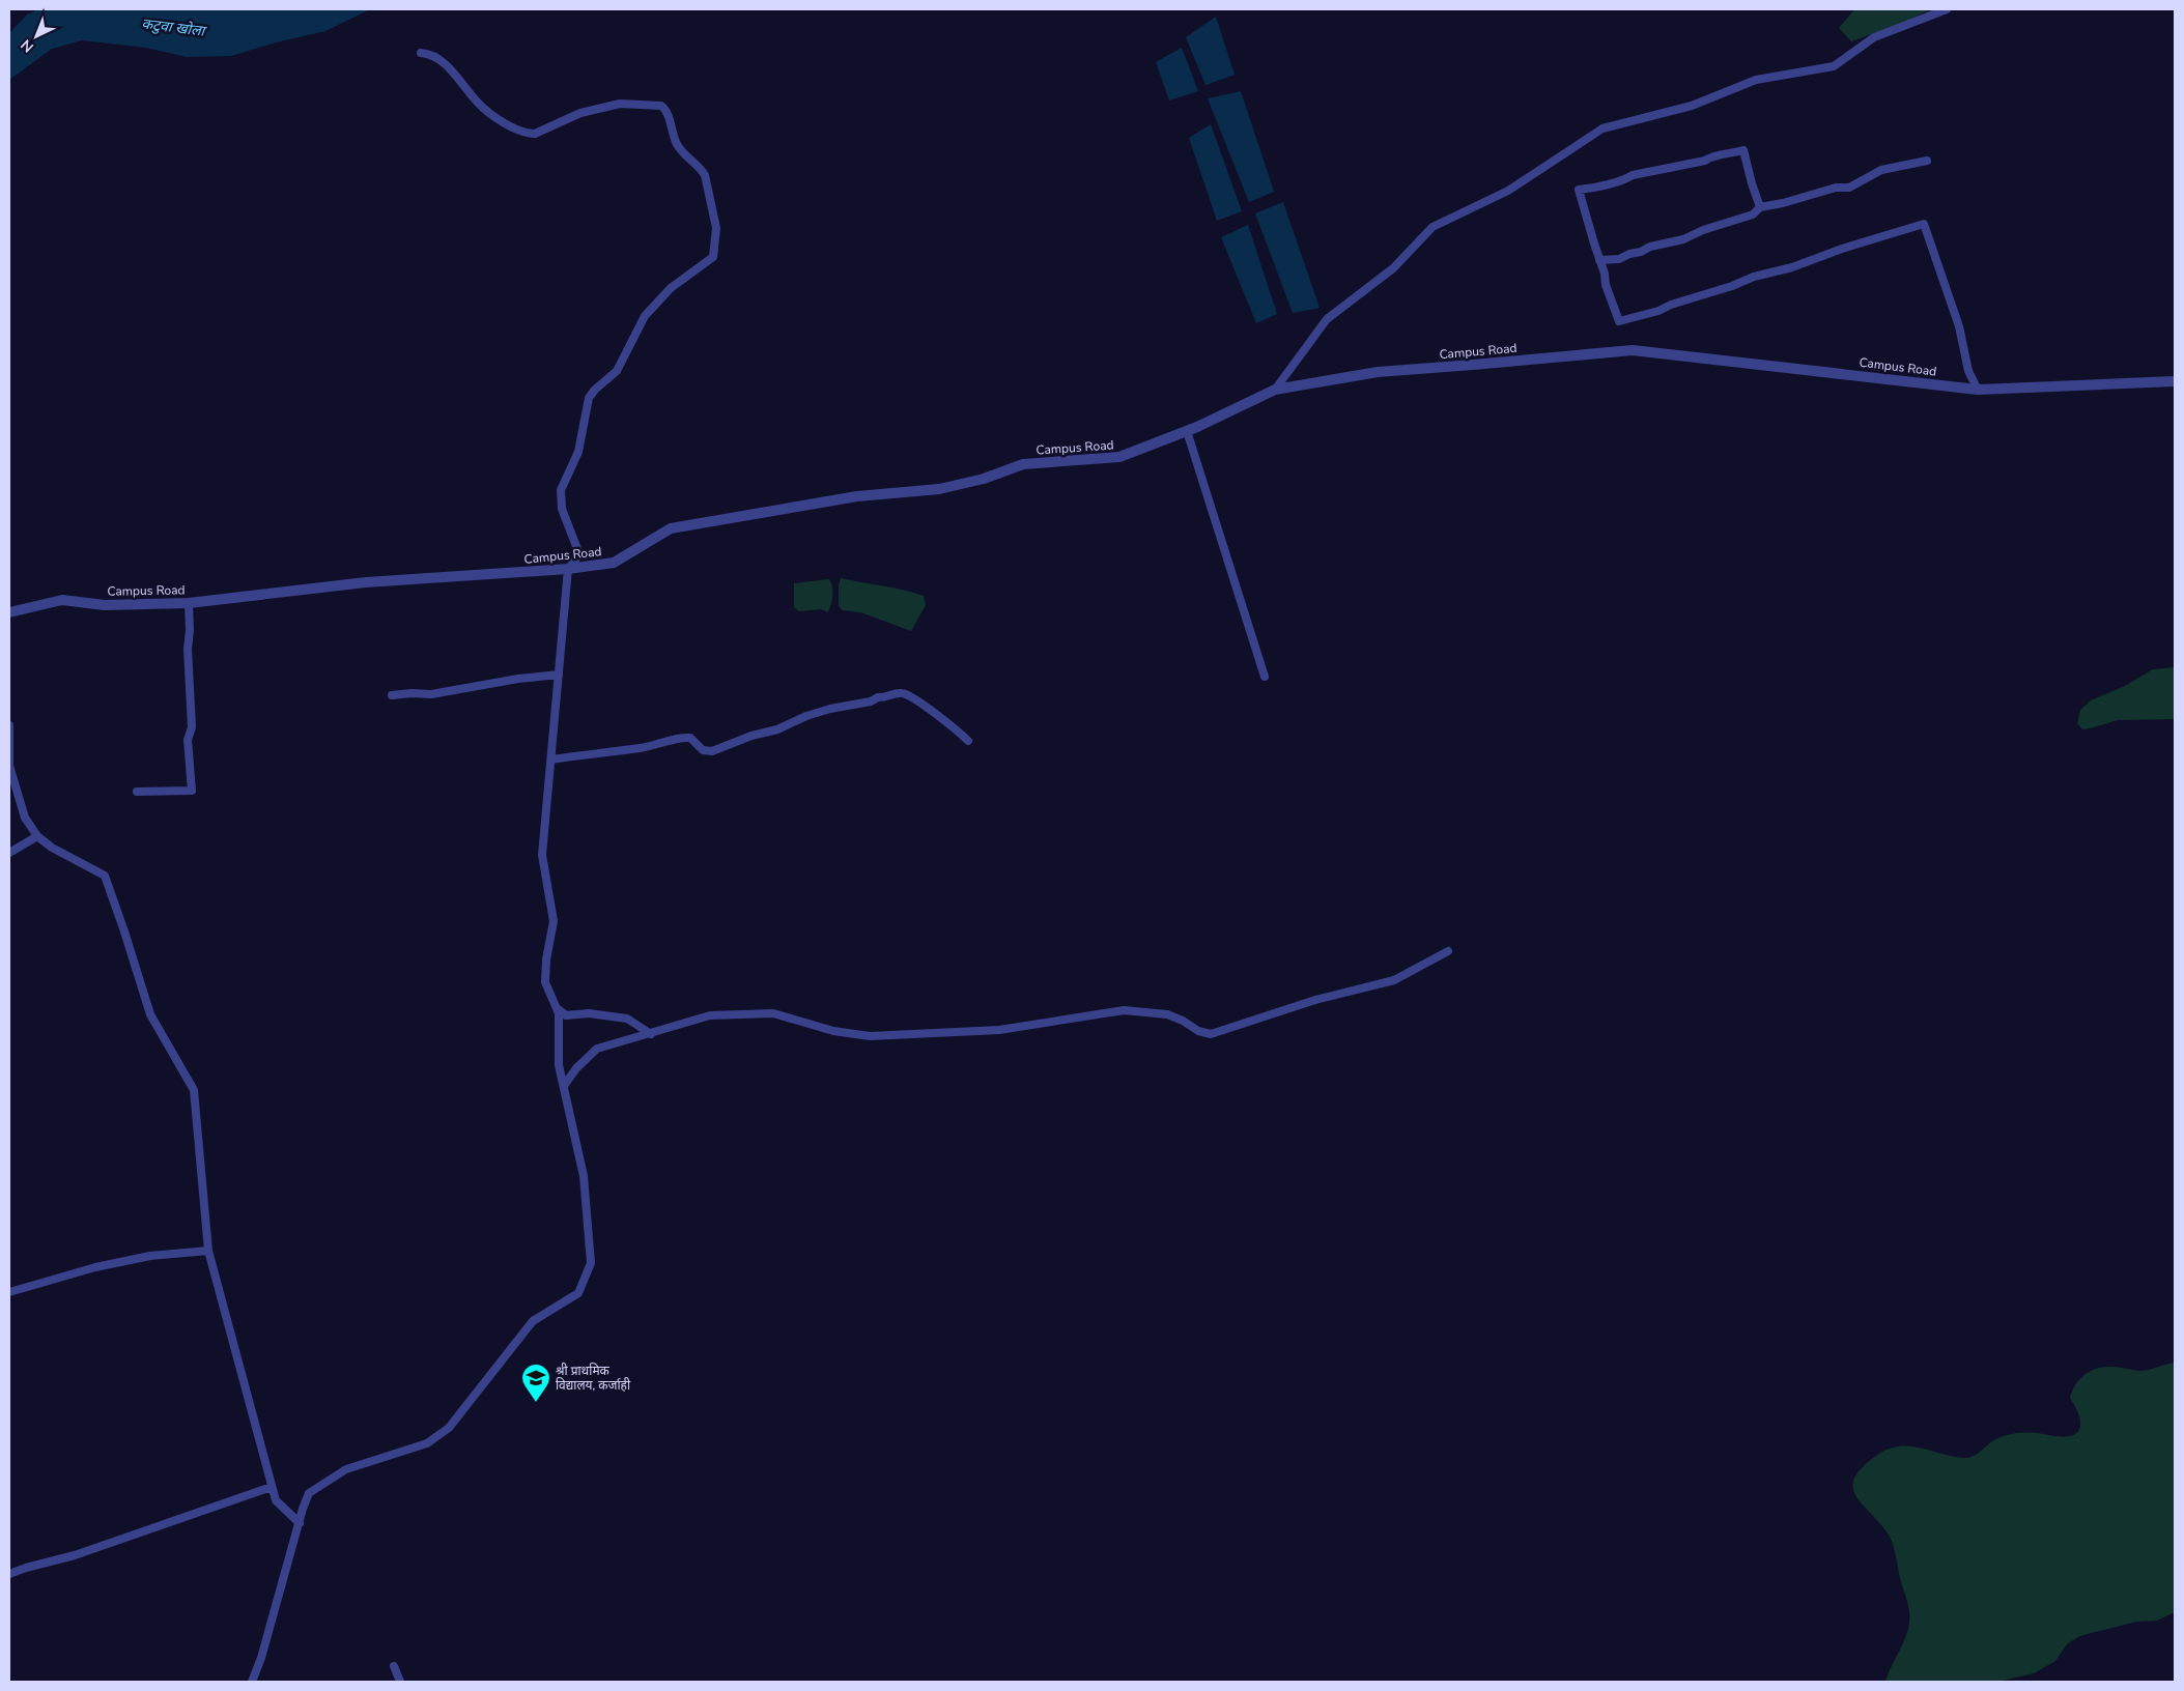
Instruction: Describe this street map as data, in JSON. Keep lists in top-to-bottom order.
{
  "streets": {
    "street": ["Campus Road"]
  },
  "water": ["कटुवा खोला"],
  "places": {
    "school or university": ["श्री प्राथमिक विद्यालय, कर्जाही"]
  },
  "north": "bottom left"
}
